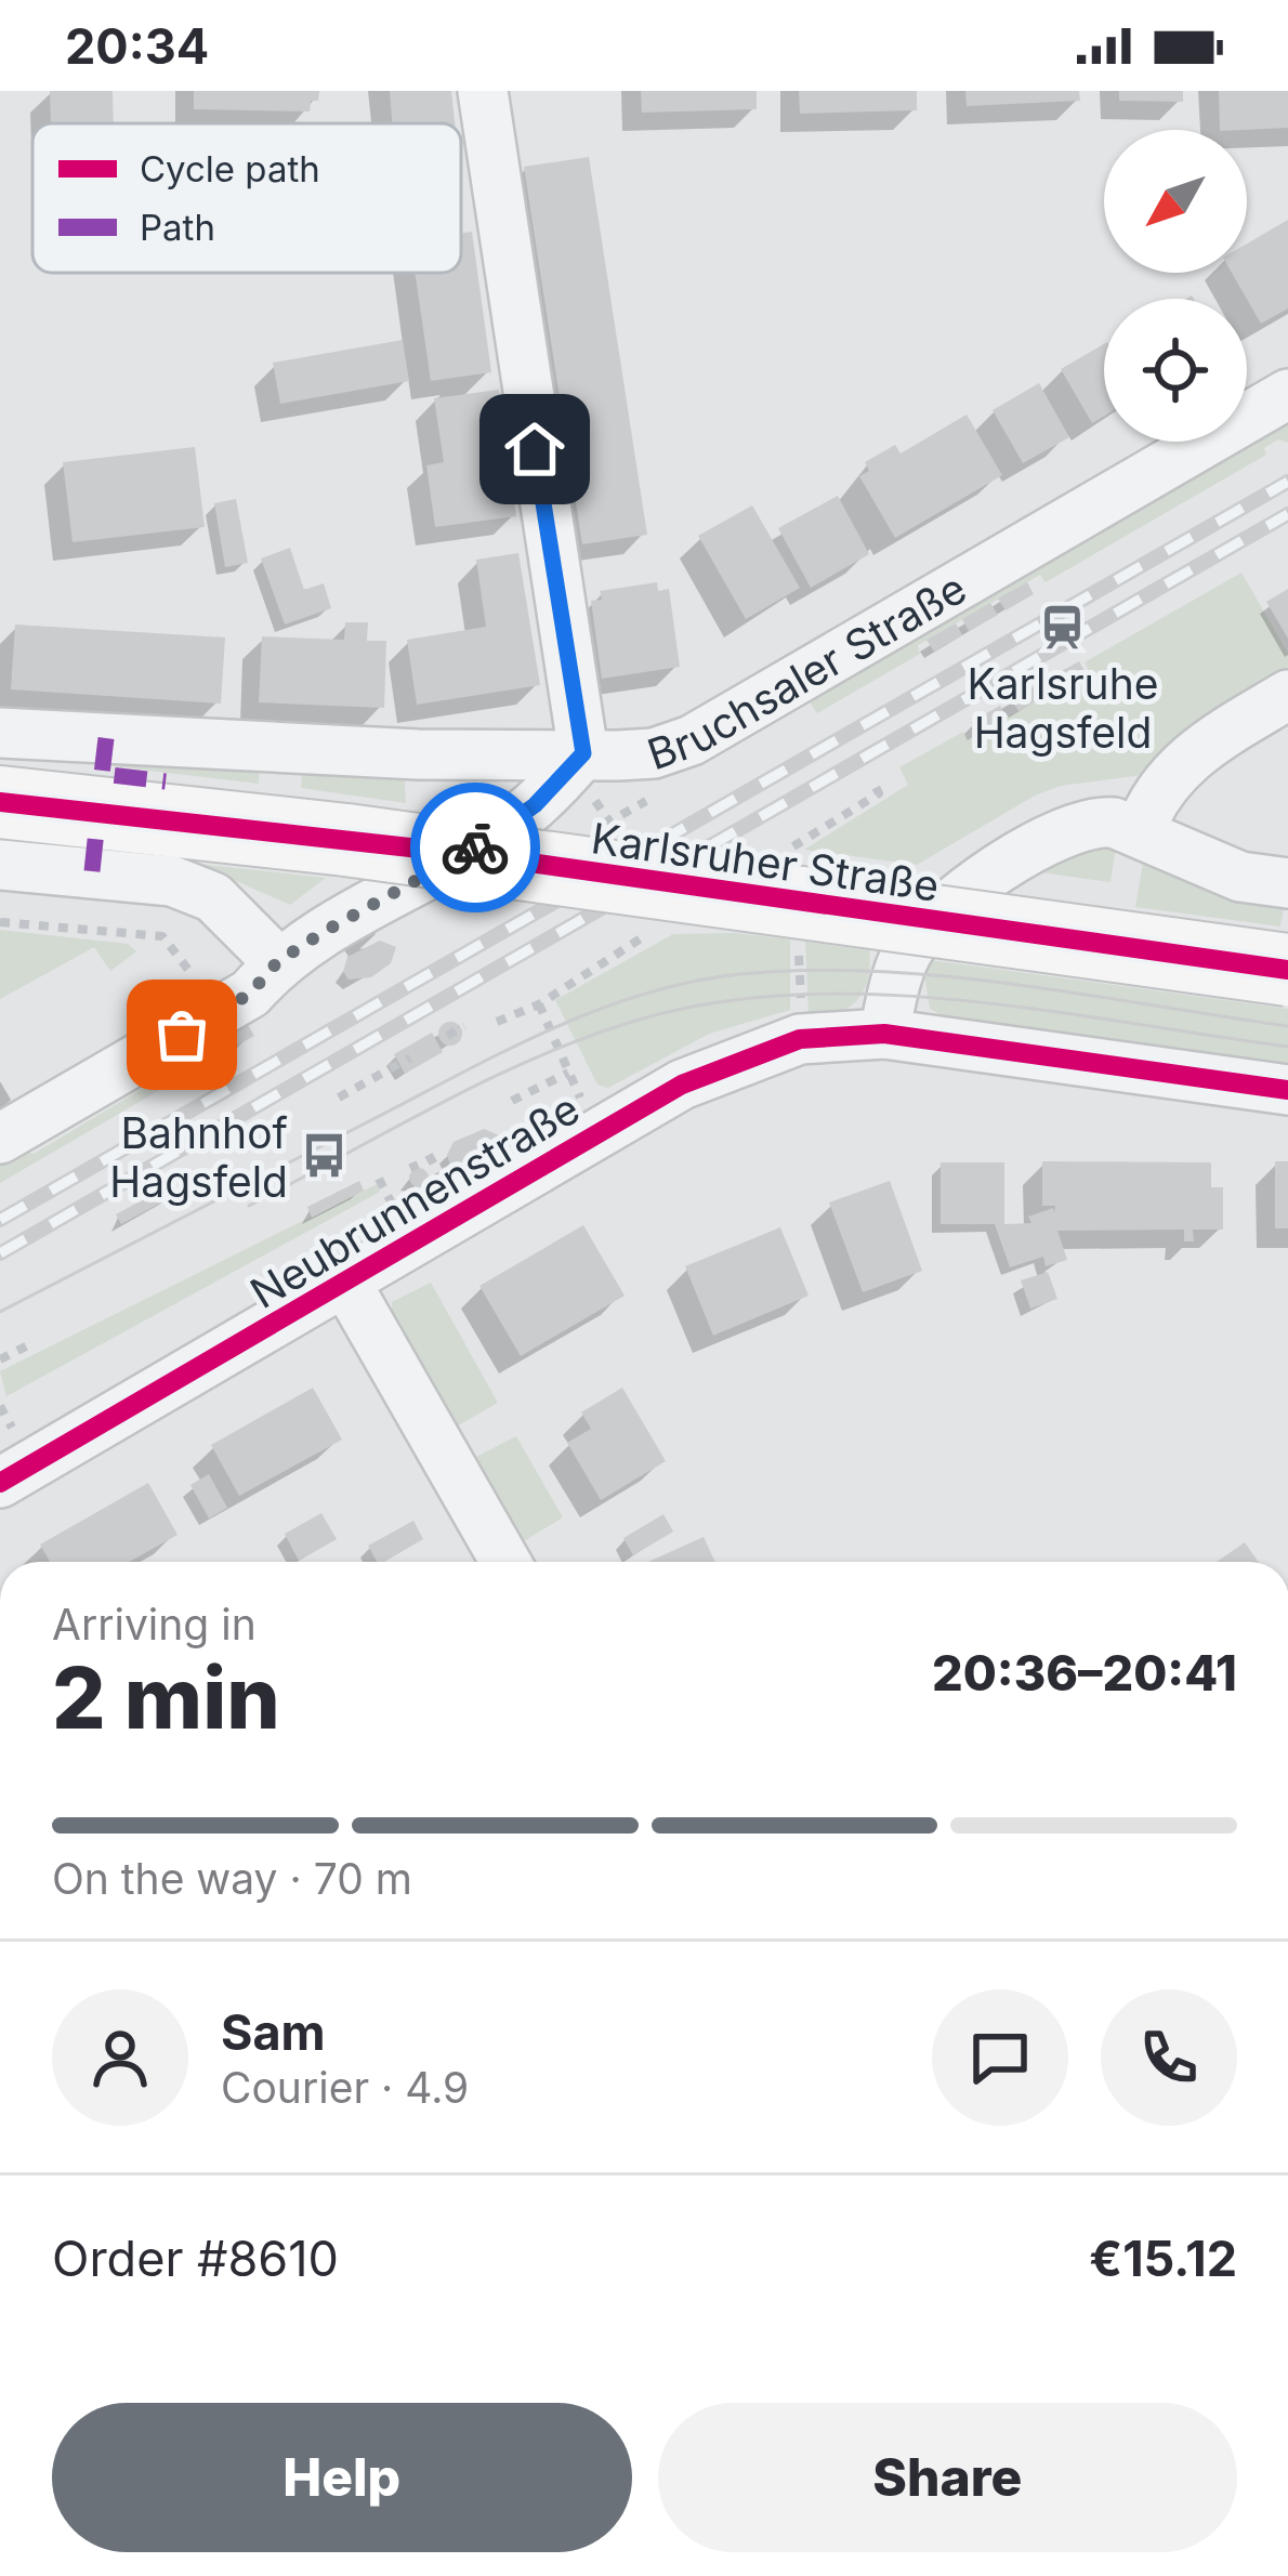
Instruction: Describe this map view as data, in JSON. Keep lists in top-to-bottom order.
{
  "streets": {
    "street": ["Bruchsaler Straße", "Karlsruher Straße", "Neubrunnenstraße"]
  },
  "crossings": [
    ["Bruchsaler Straße", "Karlsruher Straße"],
    ["Karlsruher Straße", "Neubrunnenstraße"]
  ],
  "places": {
    "station": ["Karlsruhe Hagsfeld"],
    "bus stop": ["Bahnhof Hagsfeld"]
  },
  "legend": ["Cycle path", "Path"],
  "north": "bottom left",
  "page": {
    "status": "20:34",
    "heading": ["2 min", "Arriving in", "20:36–20:41"],
    "panel": [
      "Sam",
      "Courier · 4.9",
      "Order #8610",
      "€15.12"
    ],
    "bar": "On the way · 70 m",
    "buttons": ["Help", "Share"]
  }
}
